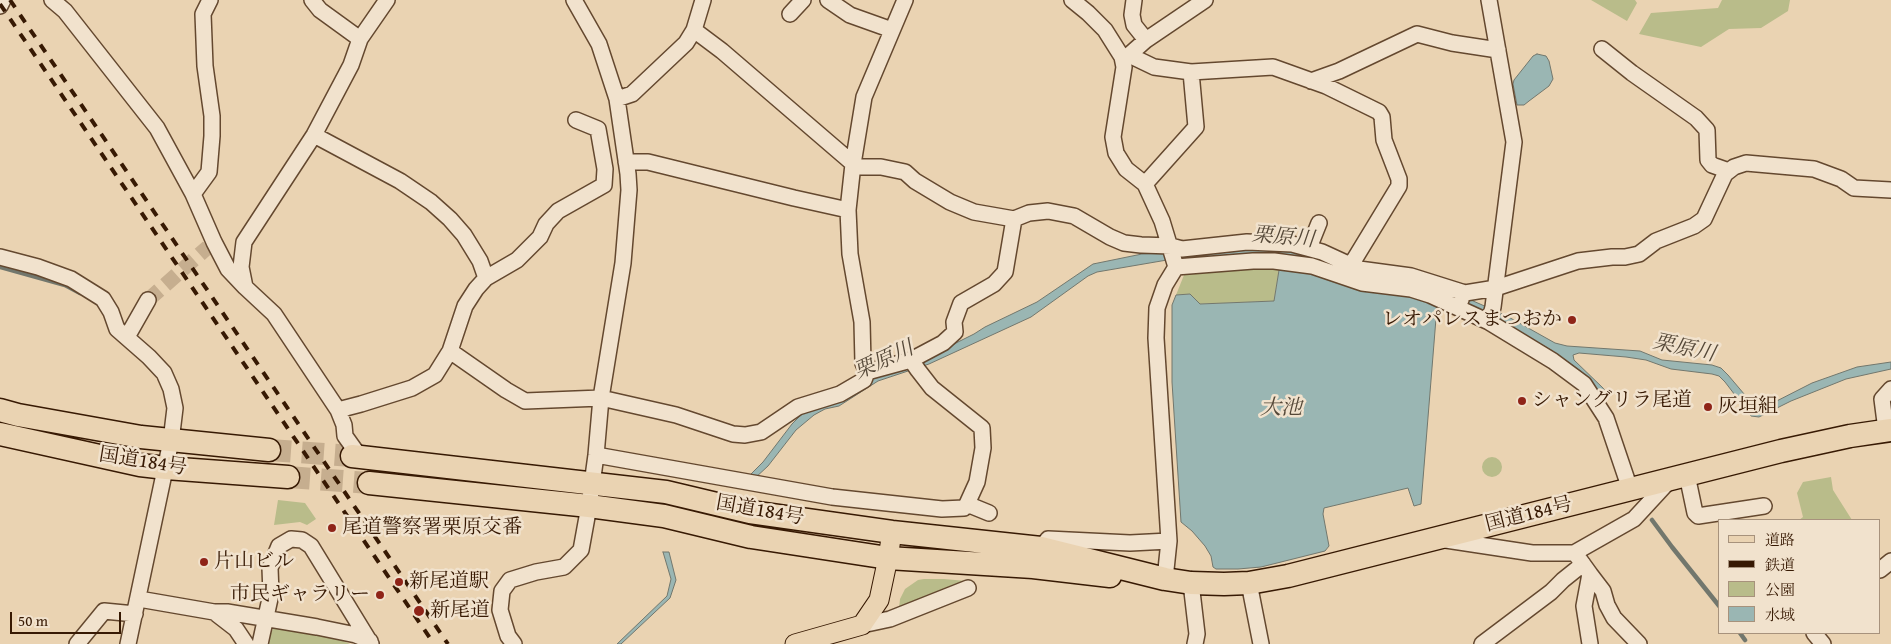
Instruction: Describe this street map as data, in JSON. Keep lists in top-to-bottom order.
{
  "streets": {
    "highway": ["国道184号"]
  },
  "water": ["栗原川", "大池"],
  "places": [
    "レオパレスまつおか",
    "シャングリラ尾道",
    "灰垣組",
    "尾道警察署栗原交番",
    "片山ビル",
    "新尾道駅",
    "市民ギャラリー",
    "新尾道"
  ],
  "legend": [
    "道路",
    "鉄道",
    "公園",
    "水域"
  ],
  "scale_bar": "50 m"
}
